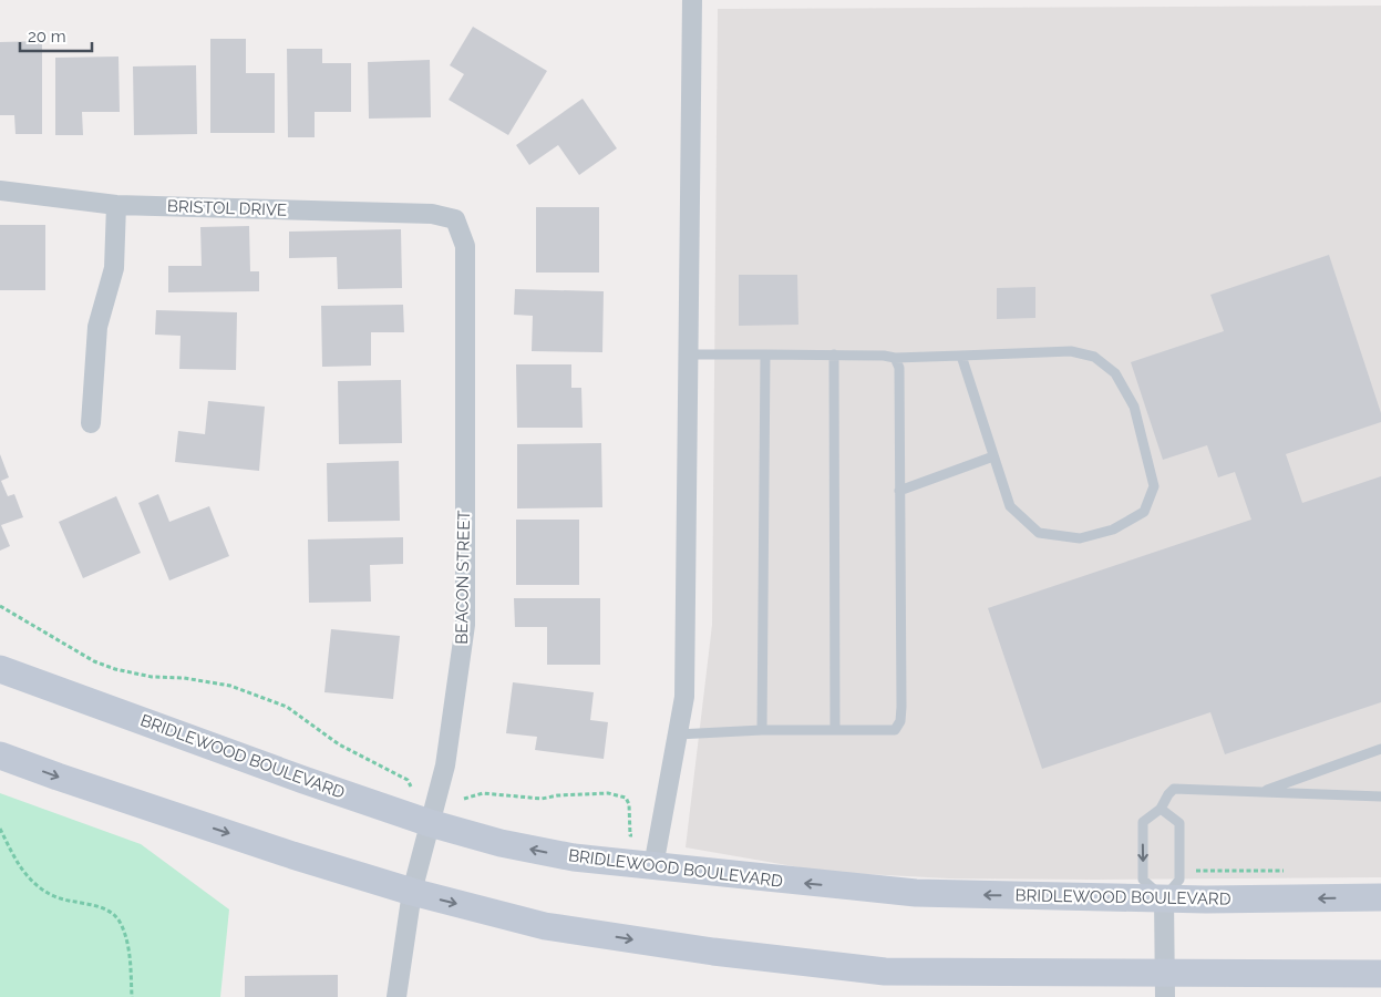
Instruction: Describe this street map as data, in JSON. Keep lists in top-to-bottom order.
{
  "streets": {
    "main road": ["BRIDLEWOOD BOULEVARD"],
    "street": ["BRISTOL DRIVE", "BEACON STREET"]
  },
  "crossings": [
    ["BRISTOL DRIVE", "BEACON STREET"],
    ["BEACON STREET", "BRIDLEWOOD BOULEVARD"]
  ],
  "scale_bar": "20 m"
}
